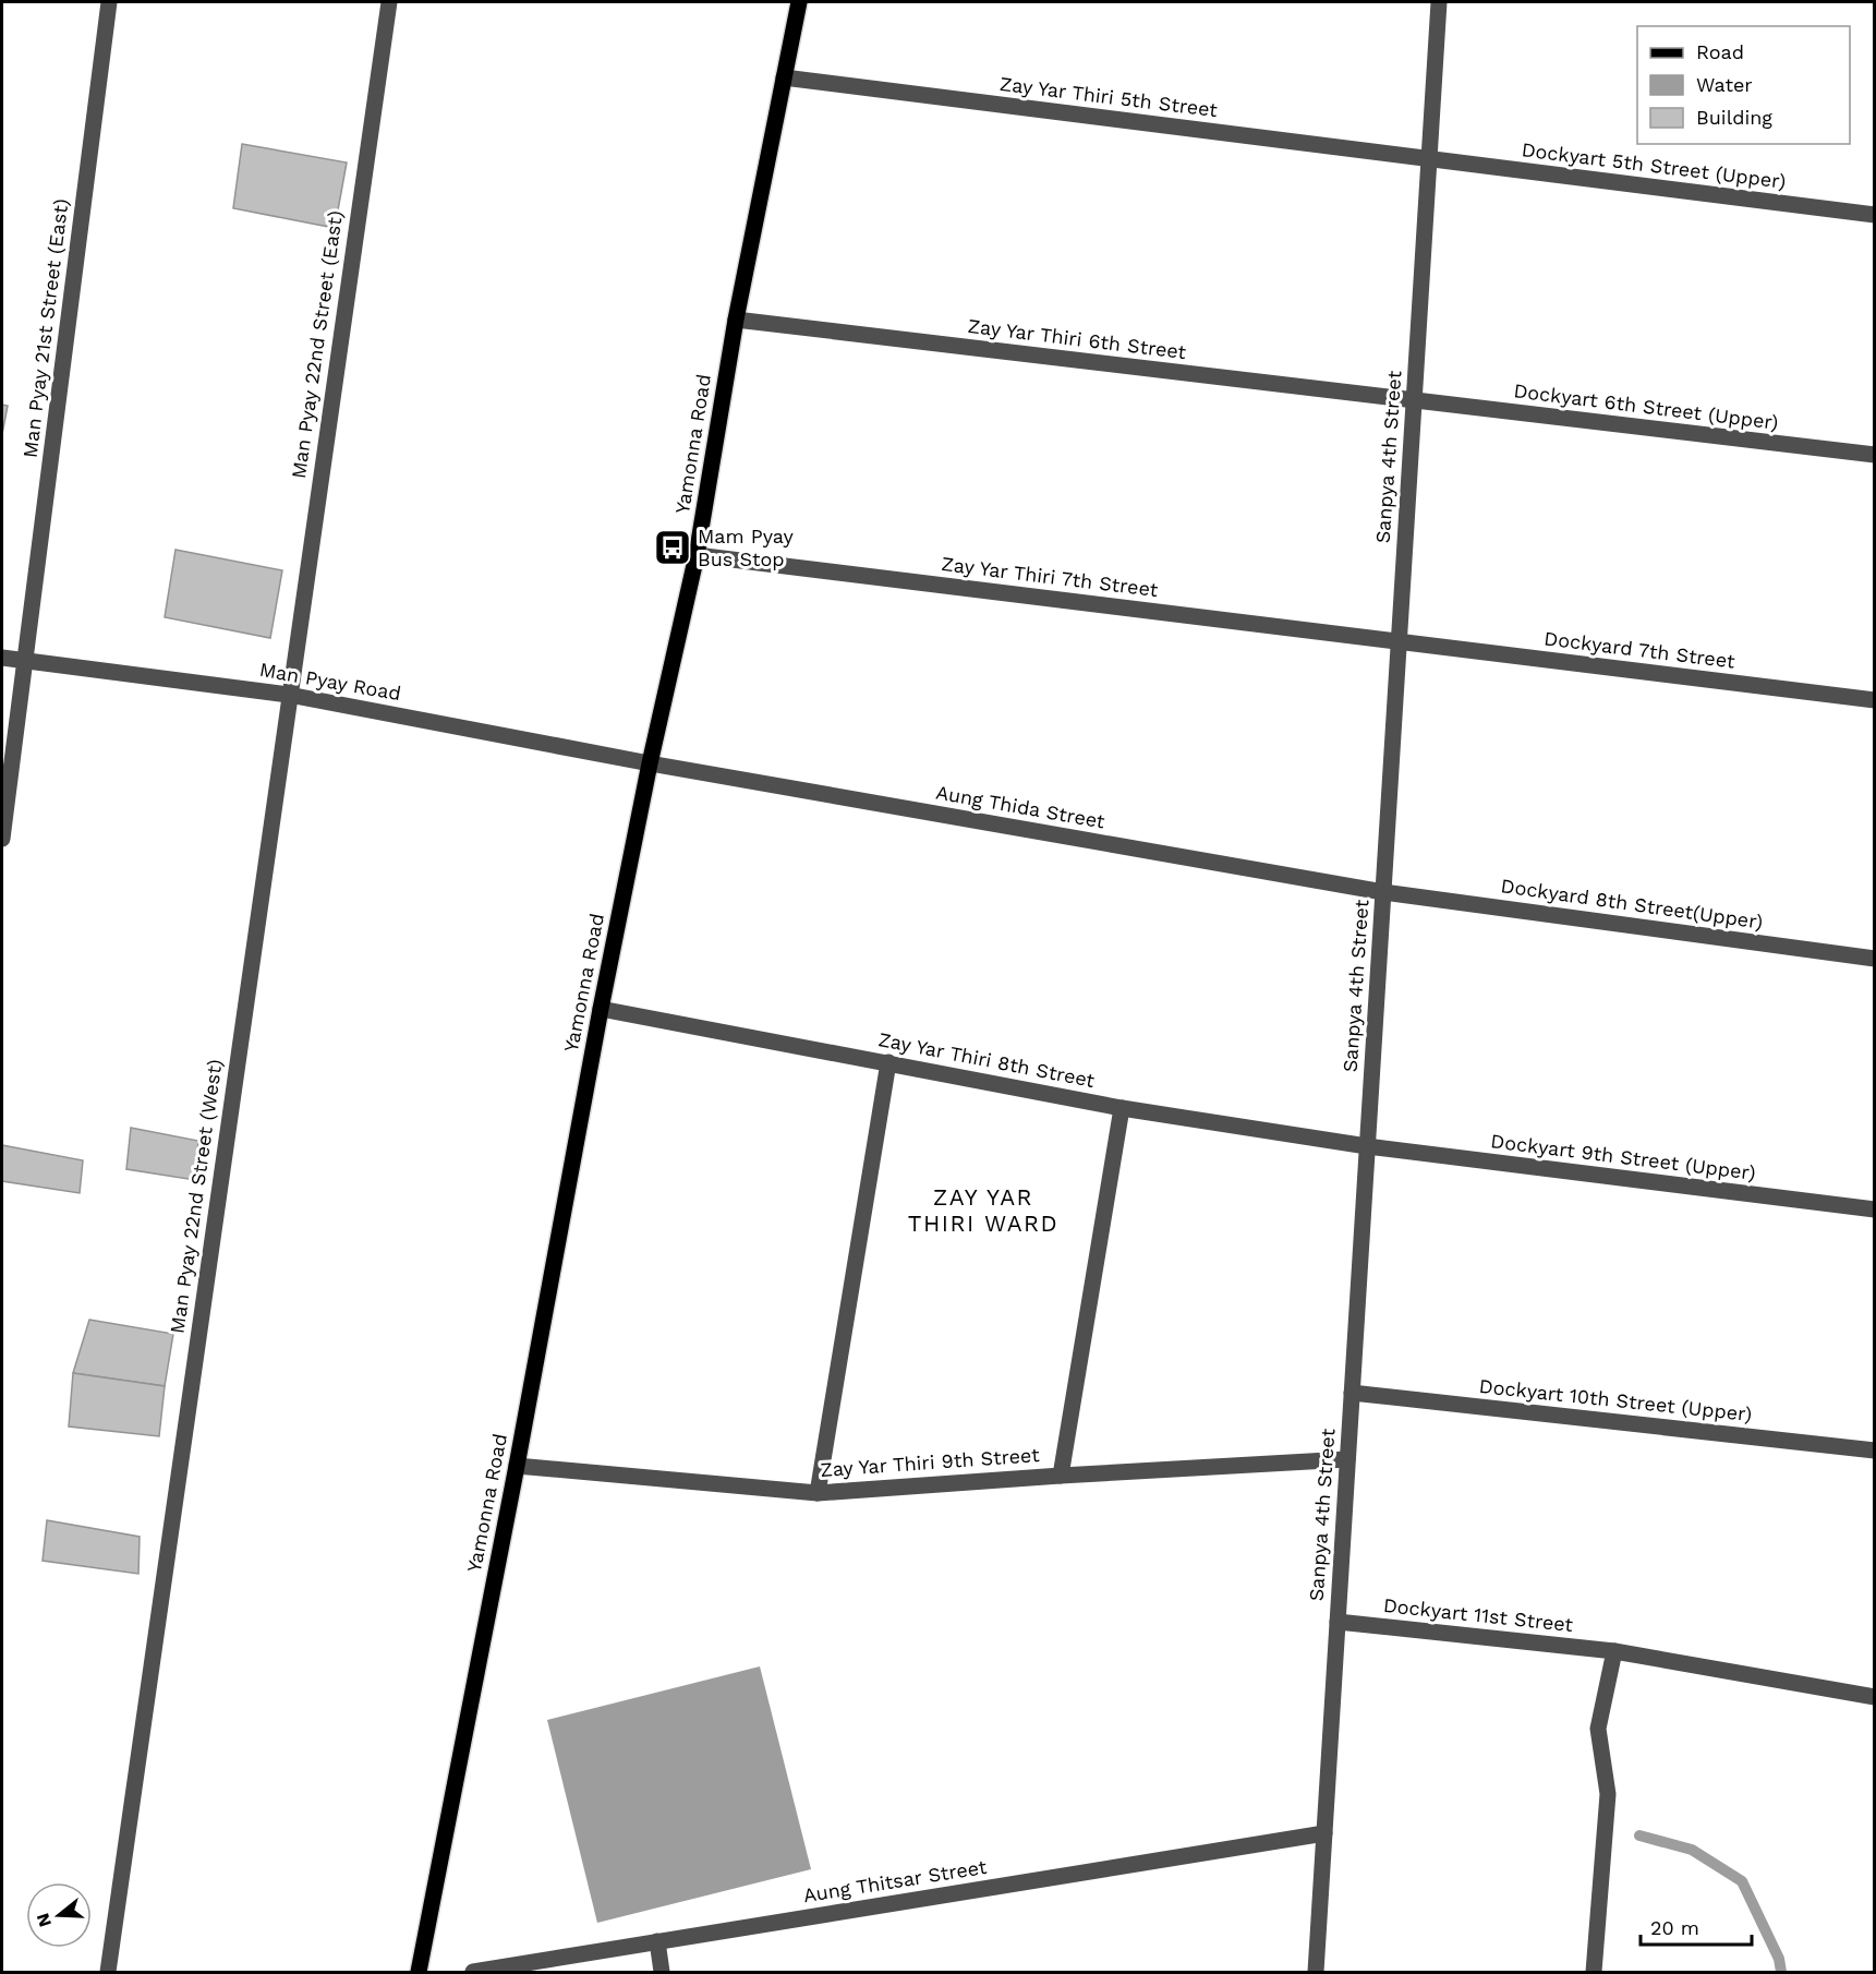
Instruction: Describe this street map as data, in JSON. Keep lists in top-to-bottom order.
{
  "streets": {
    "main road": ["Yamonna Road"],
    "street": [
      "Zay Yar Thiri 5th Street",
      "Dockyart 5th Street (Upper)",
      "Man Pyay 21st Street (East)",
      "Zay Yar Thiri 6th Street",
      "Man Pyay 22nd Street (East)",
      "Dockyart 6th Street (Upper)",
      "Sanpya 4th Street",
      "Zay Yar Thiri 7th Street",
      "Dockyard 7th Street",
      "Man Pyay Road",
      "Aung Thida Street",
      "Dockyard 8th Street(Upper)",
      "Zay Yar Thiri 8th Street",
      "Dockyart 9th Street (Upper)",
      "Man Pyay 22nd Street (West)",
      "Dockyart 10th Street (Upper)",
      "Zay Yar Thiri 9th Street",
      "Dockyart 11st Street",
      "Aung Thitsar Street"
    ]
  },
  "crossings": [
    ["Zay Yar Thiri 5th Street", "Dockyart 5th Street (Upper)"],
    ["Zay Yar Thiri 5th Street", "Yamonna Road"],
    ["Zay Yar Thiri 5th Street", "Sanpya 4th Street"],
    ["Dockyart 5th Street (Upper)", "Sanpya 4th Street"],
    ["Man Pyay 21st Street (East)", "Man Pyay Road"],
    ["Zay Yar Thiri 6th Street", "Dockyart 6th Street (Upper)"],
    ["Zay Yar Thiri 6th Street", "Yamonna Road"],
    ["Zay Yar Thiri 6th Street", "Sanpya 4th Street"],
    ["Man Pyay 22nd Street (East)", "Man Pyay Road"],
    ["Man Pyay 22nd Street (East)", "Man Pyay 22nd Street (West)"],
    ["Dockyart 6th Street (Upper)", "Sanpya 4th Street"],
    ["Yamonna Road", "Zay Yar Thiri 7th Street"],
    ["Yamonna Road", "Man Pyay Road"],
    ["Yamonna Road", "Aung Thida Street"],
    ["Yamonna Road", "Zay Yar Thiri 8th Street"],
    ["Yamonna Road", "Zay Yar Thiri 9th Street"],
    ["Sanpya 4th Street", "Zay Yar Thiri 7th Street"],
    ["Sanpya 4th Street", "Dockyard 7th Street"],
    ["Sanpya 4th Street", "Aung Thida Street"],
    ["Sanpya 4th Street", "Dockyard 8th Street(Upper)"],
    ["Sanpya 4th Street", "Zay Yar Thiri 8th Street"],
    ["Sanpya 4th Street", "Dockyart 9th Street (Upper)"],
    ["Sanpya 4th Street", "Dockyart 10th Street (Upper)"],
    ["Sanpya 4th Street", "Zay Yar Thiri 9th Street"],
    ["Sanpya 4th Street", "Dockyart 11st Street"],
    ["Sanpya 4th Street", "Aung Thitsar Street"],
    ["Zay Yar Thiri 7th Street", "Dockyard 7th Street"],
    ["Man Pyay Road", "Aung Thida Street"],
    ["Man Pyay Road", "Man Pyay 22nd Street (West)"],
    ["Aung Thida Street", "Dockyard 8th Street(Upper)"],
    ["Zay Yar Thiri 8th Street", "Dockyart 9th Street (Upper)"]
  ],
  "districts": ["ZAY YAR THIRI WARD"],
  "places": {
    "bus stop": ["Mam Pyay Bus Stop"]
  },
  "legend": ["Road", "Water", "Building"],
  "scale_bar": "20 m",
  "north": "left"
}
